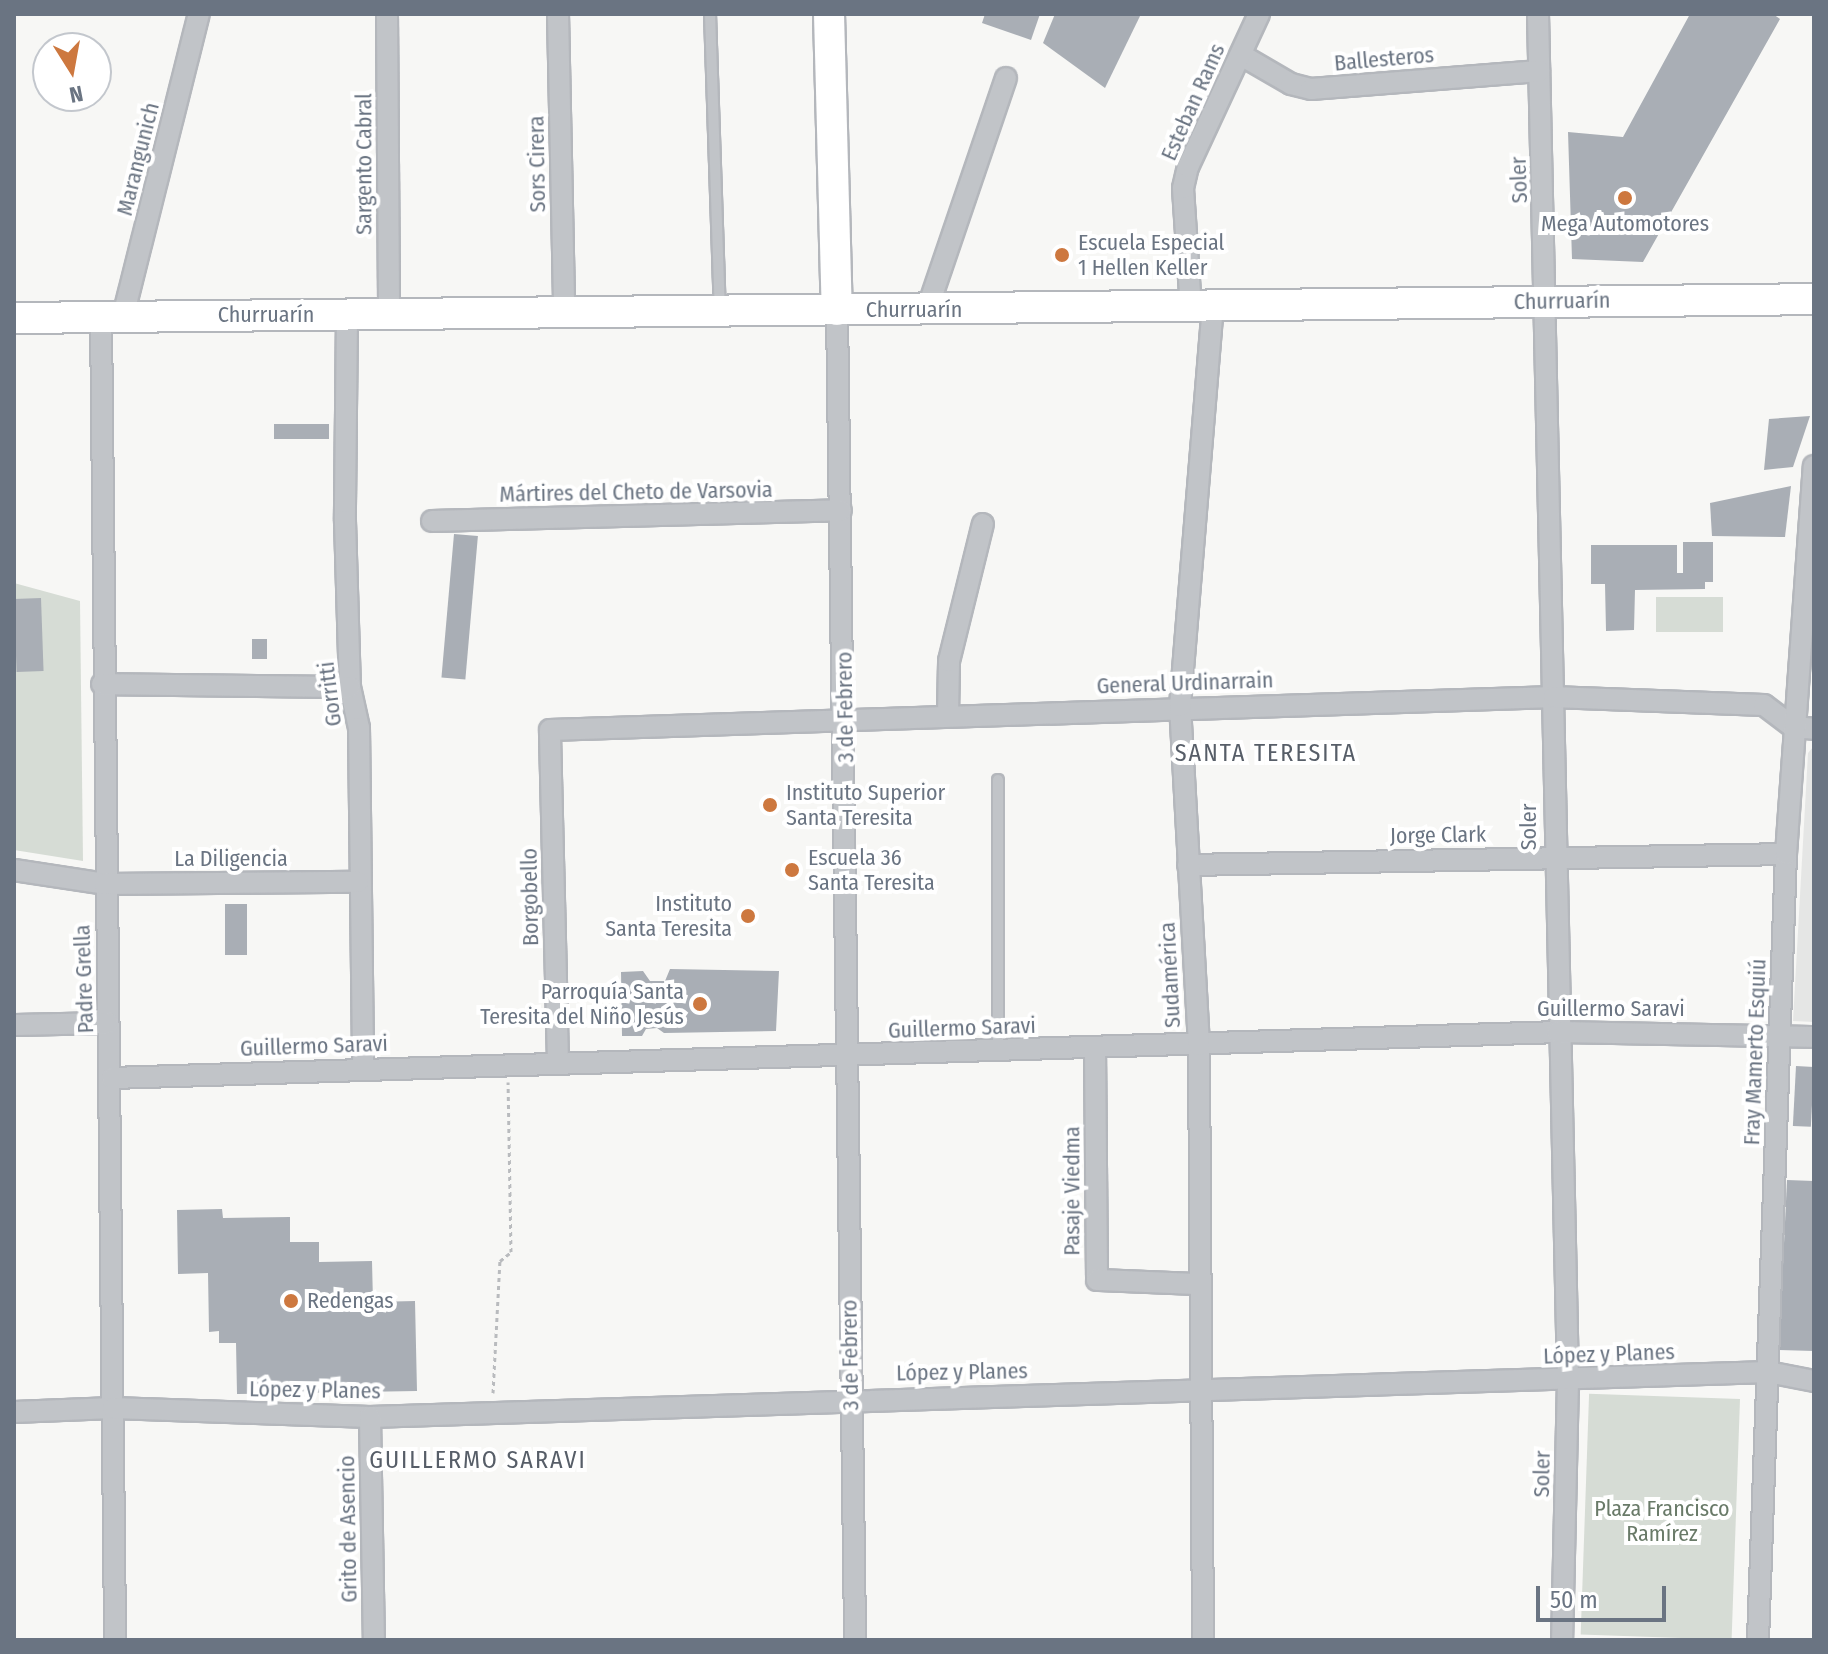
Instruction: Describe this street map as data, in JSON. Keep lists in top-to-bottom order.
{
  "streets": {
    "main road": ["Churruarín", "3 de Febrero"],
    "street": [
      "Ballesteros",
      "Esteban Rams",
      "Marangunich",
      "Sargento Cabral",
      "Sors Cirera",
      "Soler",
      "Mártires del Cheto de Varsovia",
      "General Urdinarrain",
      "Gorritti",
      "Jorge Clark",
      "La Diligencia",
      "Borgobello",
      "Sudamérica",
      "Padre Grella",
      "Guillermo Saravi",
      "Fray Mamerto Esquiú",
      "Pasaje Viedma",
      "López y Planes",
      "Grito de Asencio"
    ]
  },
  "crossings": [
    ["Ballesteros", "Esteban Rams"],
    ["Ballesteros", "Soler"],
    ["Esteban Rams", "Churruarín"],
    ["Esteban Rams", "Sudamérica"],
    ["Marangunich", "Churruarín"],
    ["Marangunich", "Padre Grella"],
    ["Sargento Cabral", "Churruarín"],
    ["Sors Cirera", "Churruarín"],
    ["Soler", "Churruarín"],
    ["Soler", "General Urdinarrain"],
    ["Soler", "Jorge Clark"],
    ["Soler", "Guillermo Saravi"],
    ["Soler", "López y Planes"],
    ["Churruarín", "Gorritti"],
    ["Churruarín", "3 de Febrero"],
    ["Churruarín", "Sudamérica"],
    ["Churruarín", "Padre Grella"],
    ["Mártires del Cheto de Varsovia", "3 de Febrero"],
    ["General Urdinarrain", "3 de Febrero"],
    ["General Urdinarrain", "Borgobello"],
    ["General Urdinarrain", "Sudamérica"],
    ["General Urdinarrain", "Fray Mamerto Esquiú"],
    ["Gorritti", "La Diligencia"],
    ["Gorritti", "Guillermo Saravi"],
    ["3 de Febrero", "Guillermo Saravi"],
    ["3 de Febrero", "López y Planes"],
    ["Jorge Clark", "Sudamérica"],
    ["Jorge Clark", "Fray Mamerto Esquiú"],
    ["La Diligencia", "Padre Grella"],
    ["Borgobello", "Guillermo Saravi"],
    ["Sudamérica", "Guillermo Saravi"],
    ["Sudamérica", "Pasaje Viedma"],
    ["Sudamérica", "López y Planes"],
    ["Padre Grella", "Guillermo Saravi"],
    ["Padre Grella", "López y Planes"],
    ["Guillermo Saravi", "Fray Mamerto Esquiú"],
    ["Guillermo Saravi", "Pasaje Viedma"],
    ["Fray Mamerto Esquiú", "López y Planes"],
    ["López y Planes", "Grito de Asencio"]
  ],
  "districts": ["SANTA TERESITA", "GUILLERMO SARAVI"],
  "parks": ["Plaza Francisco Ramírez"],
  "places": [
    "Mega Automotores",
    "Escuela Especial 1 Hellen Keller",
    "Instituto Superior Santa Teresita",
    "Escuela 36 Santa Teresita",
    "Instituto Santa Teresita",
    "Parroquía Santa Teresita del Niño Jesús",
    "Redengas"
  ],
  "scale_bar": "50 m",
  "north": "bottom"
}
